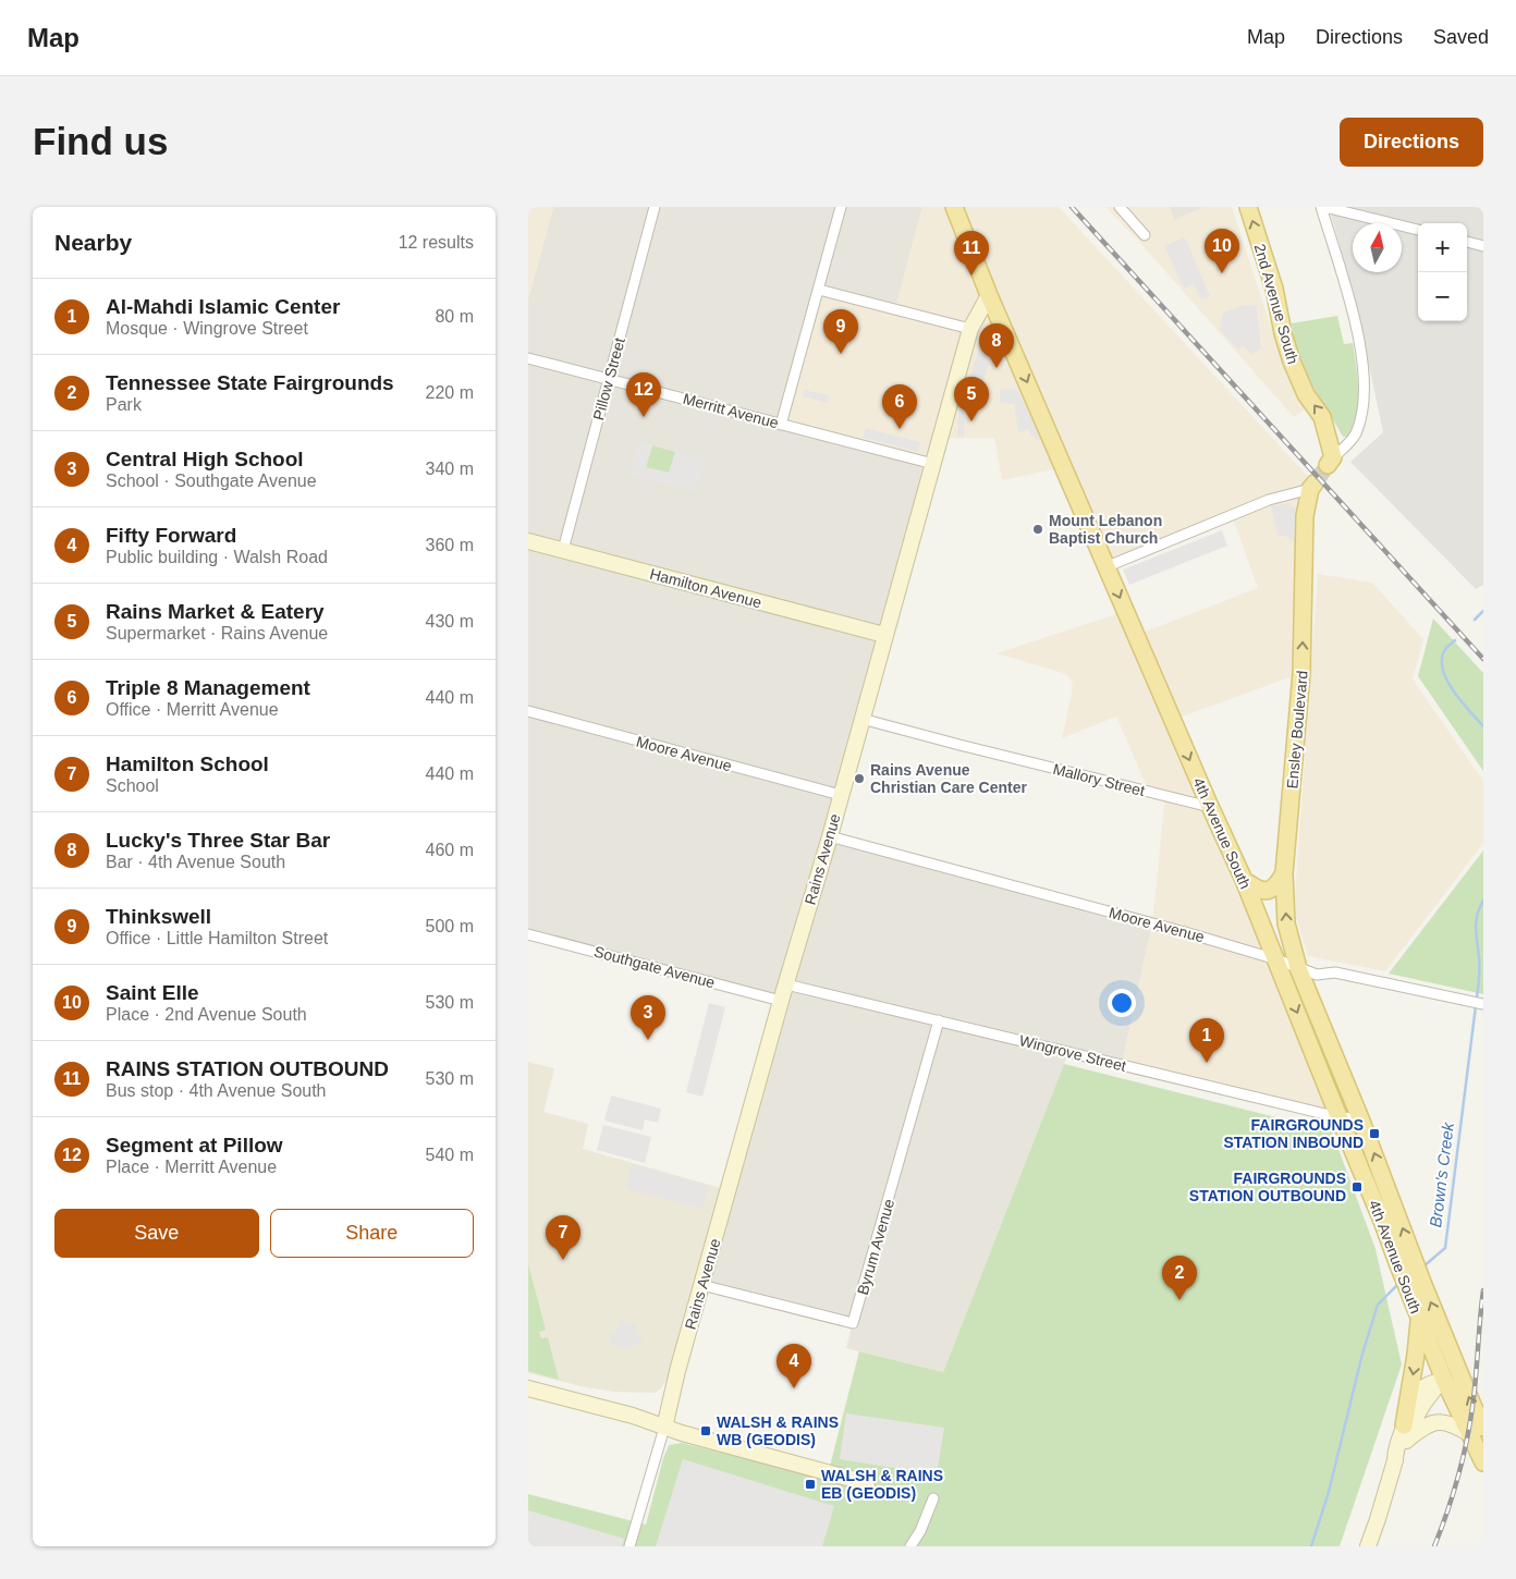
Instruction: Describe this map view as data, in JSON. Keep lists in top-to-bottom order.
{
  "streets": {
    "main road": ["2nd Avenue South", "Ensley Boulevard", "4th Avenue South"],
    "street": [
      "Pillow Street",
      "Merritt Avenue",
      "Hamilton Avenue",
      "Moore Avenue",
      "Mallory Street",
      "Rains Avenue",
      "Southgate Avenue",
      "Wingrove Street",
      "Byrum Avenue"
    ]
  },
  "crossings": [
    ["Pillow Street", "Merritt Avenue"],
    ["Pillow Street", "Hamilton Avenue"],
    ["Merritt Avenue", "Rains Avenue"],
    ["Hamilton Avenue", "Rains Avenue"],
    ["Ensley Boulevard", "Moore Avenue"],
    ["Ensley Boulevard", "4th Avenue South"],
    ["Moore Avenue", "4th Avenue South"],
    ["Moore Avenue", "Rains Avenue"],
    ["Mallory Street", "4th Avenue South"],
    ["Mallory Street", "Rains Avenue"],
    ["4th Avenue South", "Rains Avenue"],
    ["4th Avenue South", "Wingrove Street"],
    ["Rains Avenue", "Southgate Avenue"],
    ["Rains Avenue", "Wingrove Street"],
    ["Rains Avenue", "Byrum Avenue"],
    ["Wingrove Street", "Byrum Avenue"]
  ],
  "one_way": ["2nd Avenue South", "Ensley Boulevard"],
  "water": ["Brown's Creek"],
  "places": {
    "other": ["Mount Lebanon Baptist Church", "Rains Avenue Christian Care Center"],
    "transit": [
      "FAIRGROUNDS STATION INBOUND",
      "FAIRGROUNDS STATION OUTBOUND",
      "WALSH & RAINS WB (GEODIS)",
      "WALSH & RAINS EB (GEODIS)"
    ]
  },
  "north": "top",
  "page": {
    "header": "Map",
    "nav": ["Map", "Directions", "Saved"],
    "buttons": [
      "Directions",
      ["Save", "Share"]
    ],
    "title": "Find us",
    "heading": ["Nearby", "12 results"],
    "map_buttons": ["+", "−"],
    "pins": [
      "10",
      "11",
      "9",
      "8",
      "12",
      "5",
      "6",
      "3",
      "1",
      "7",
      "2",
      "4"
    ],
    "list": [
      {
        "mark": "1",
        "name": "Al-Mahdi Islamic Center",
        "note": "Mosque · Wingrove Street",
        "value": "80 m"
      },
      {
        "mark": "2",
        "name": "Tennessee State Fairgrounds",
        "note": "Park",
        "value": "220 m"
      },
      {
        "mark": "3",
        "name": "Central High School",
        "note": "School · Southgate Avenue",
        "value": "340 m"
      },
      {
        "mark": "4",
        "name": "Fifty Forward",
        "note": "Public building · Walsh Road",
        "value": "360 m"
      },
      {
        "mark": "5",
        "name": "Rains Market & Eatery",
        "note": "Supermarket · Rains Avenue",
        "value": "430 m"
      },
      {
        "mark": "6",
        "name": "Triple 8 Management",
        "note": "Office · Merritt Avenue",
        "value": "440 m"
      },
      {
        "mark": "7",
        "name": "Hamilton School",
        "note": "School",
        "value": "440 m"
      },
      {
        "mark": "8",
        "name": "Lucky's Three Star Bar",
        "note": "Bar · 4th Avenue South",
        "value": "460 m"
      },
      {
        "mark": "9",
        "name": "Thinkswell",
        "note": "Office · Little Hamilton Street",
        "value": "500 m"
      },
      {
        "mark": "10",
        "name": "Saint Elle",
        "note": "Place · 2nd Avenue South",
        "value": "530 m"
      },
      {
        "mark": "11",
        "name": "RAINS STATION OUTBOUND",
        "note": "Bus stop · 4th Avenue South",
        "value": "530 m"
      },
      {
        "mark": "12",
        "name": "Segment at Pillow",
        "note": "Place · Merritt Avenue",
        "value": "540 m"
      }
    ]
  }
}
